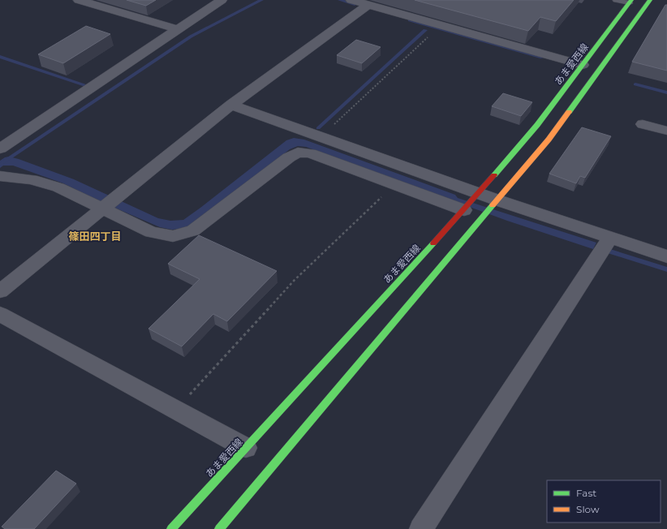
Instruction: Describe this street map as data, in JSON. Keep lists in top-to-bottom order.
{
  "streets": {
    "main road": ["あま愛西線"]
  },
  "districts": ["篠田四丁目"],
  "legend": ["Fast", "Slow"]
}
